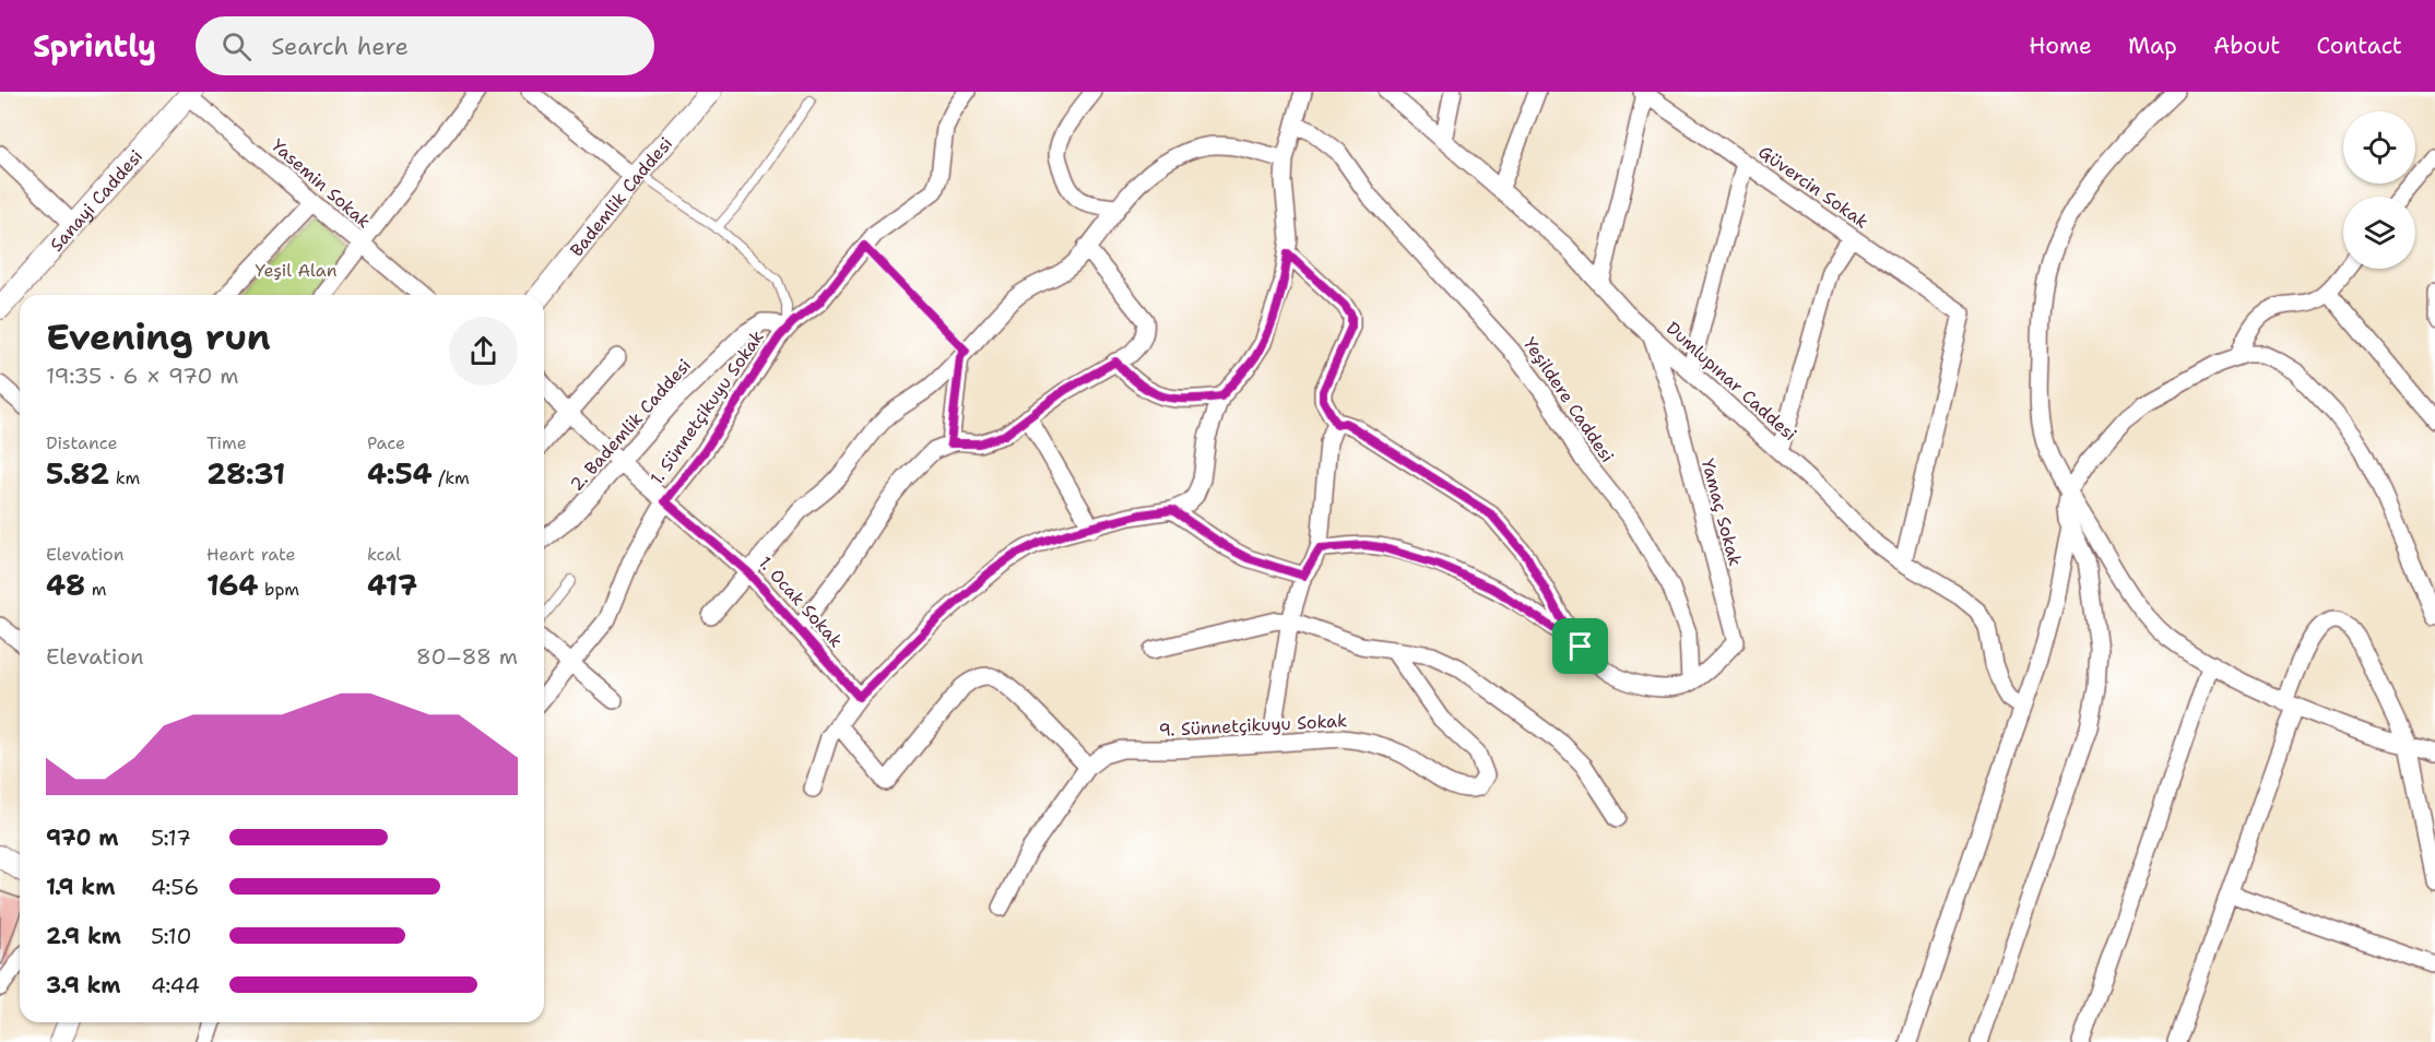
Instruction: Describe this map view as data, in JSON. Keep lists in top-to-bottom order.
{
  "streets": {
    "street": [
      "Yasemin Sokak",
      "Güvercin Sokak",
      "Bademlik Caddesi",
      "Sanayi Caddesi",
      "Dumlupınar Caddesi",
      "Yeşildere Caddesi",
      "1. Sünnetçikuyu Sokak",
      "2. Bademlik Caddesi",
      "Yamaç Sokak",
      "1. Ocak Sokak",
      "9. Sünnetçikuyu Sokak"
    ]
  },
  "crossings": [
    ["Yasemin Sokak", "Sanayi Caddesi"],
    ["Güvercin Sokak", "Dumlupınar Caddesi"],
    ["Dumlupınar Caddesi", "Yamaç Sokak"],
    ["Yeşildere Caddesi", "Yamaç Sokak"],
    ["1. Sünnetçikuyu Sokak", "2. Bademlik Caddesi"],
    ["1. Sünnetçikuyu Sokak", "1. Ocak Sokak"],
    ["2. Bademlik Caddesi", "1. Ocak Sokak"]
  ],
  "parks": ["Yeşil Alan"],
  "page": {
    "header": "Sprintly",
    "search": "Search here",
    "nav": [
      "Home",
      "Map",
      "About",
      "Contact"
    ],
    "heading": ["Evening run", "19:35 · 6 × 970 m"],
    "stats": [
      ["Distance", "5.82 km"],
      ["Time", "28:31"],
      ["Pace", "4:54 /km"],
      ["Elevation", "48 m"],
      ["Heart rate", "164 bpm"],
      ["kcal", "417"]
    ],
    "chart": ["Elevation", "80–88 m"],
    "list": [
      {
        "name": "970 m",
        "note": "5:17"
      },
      {
        "name": "1.9 km",
        "note": "4:56"
      },
      {
        "name": "2.9 km",
        "note": "5:10"
      },
      {
        "name": "3.9 km",
        "note": "4:44"
      }
    ]
  }
}
